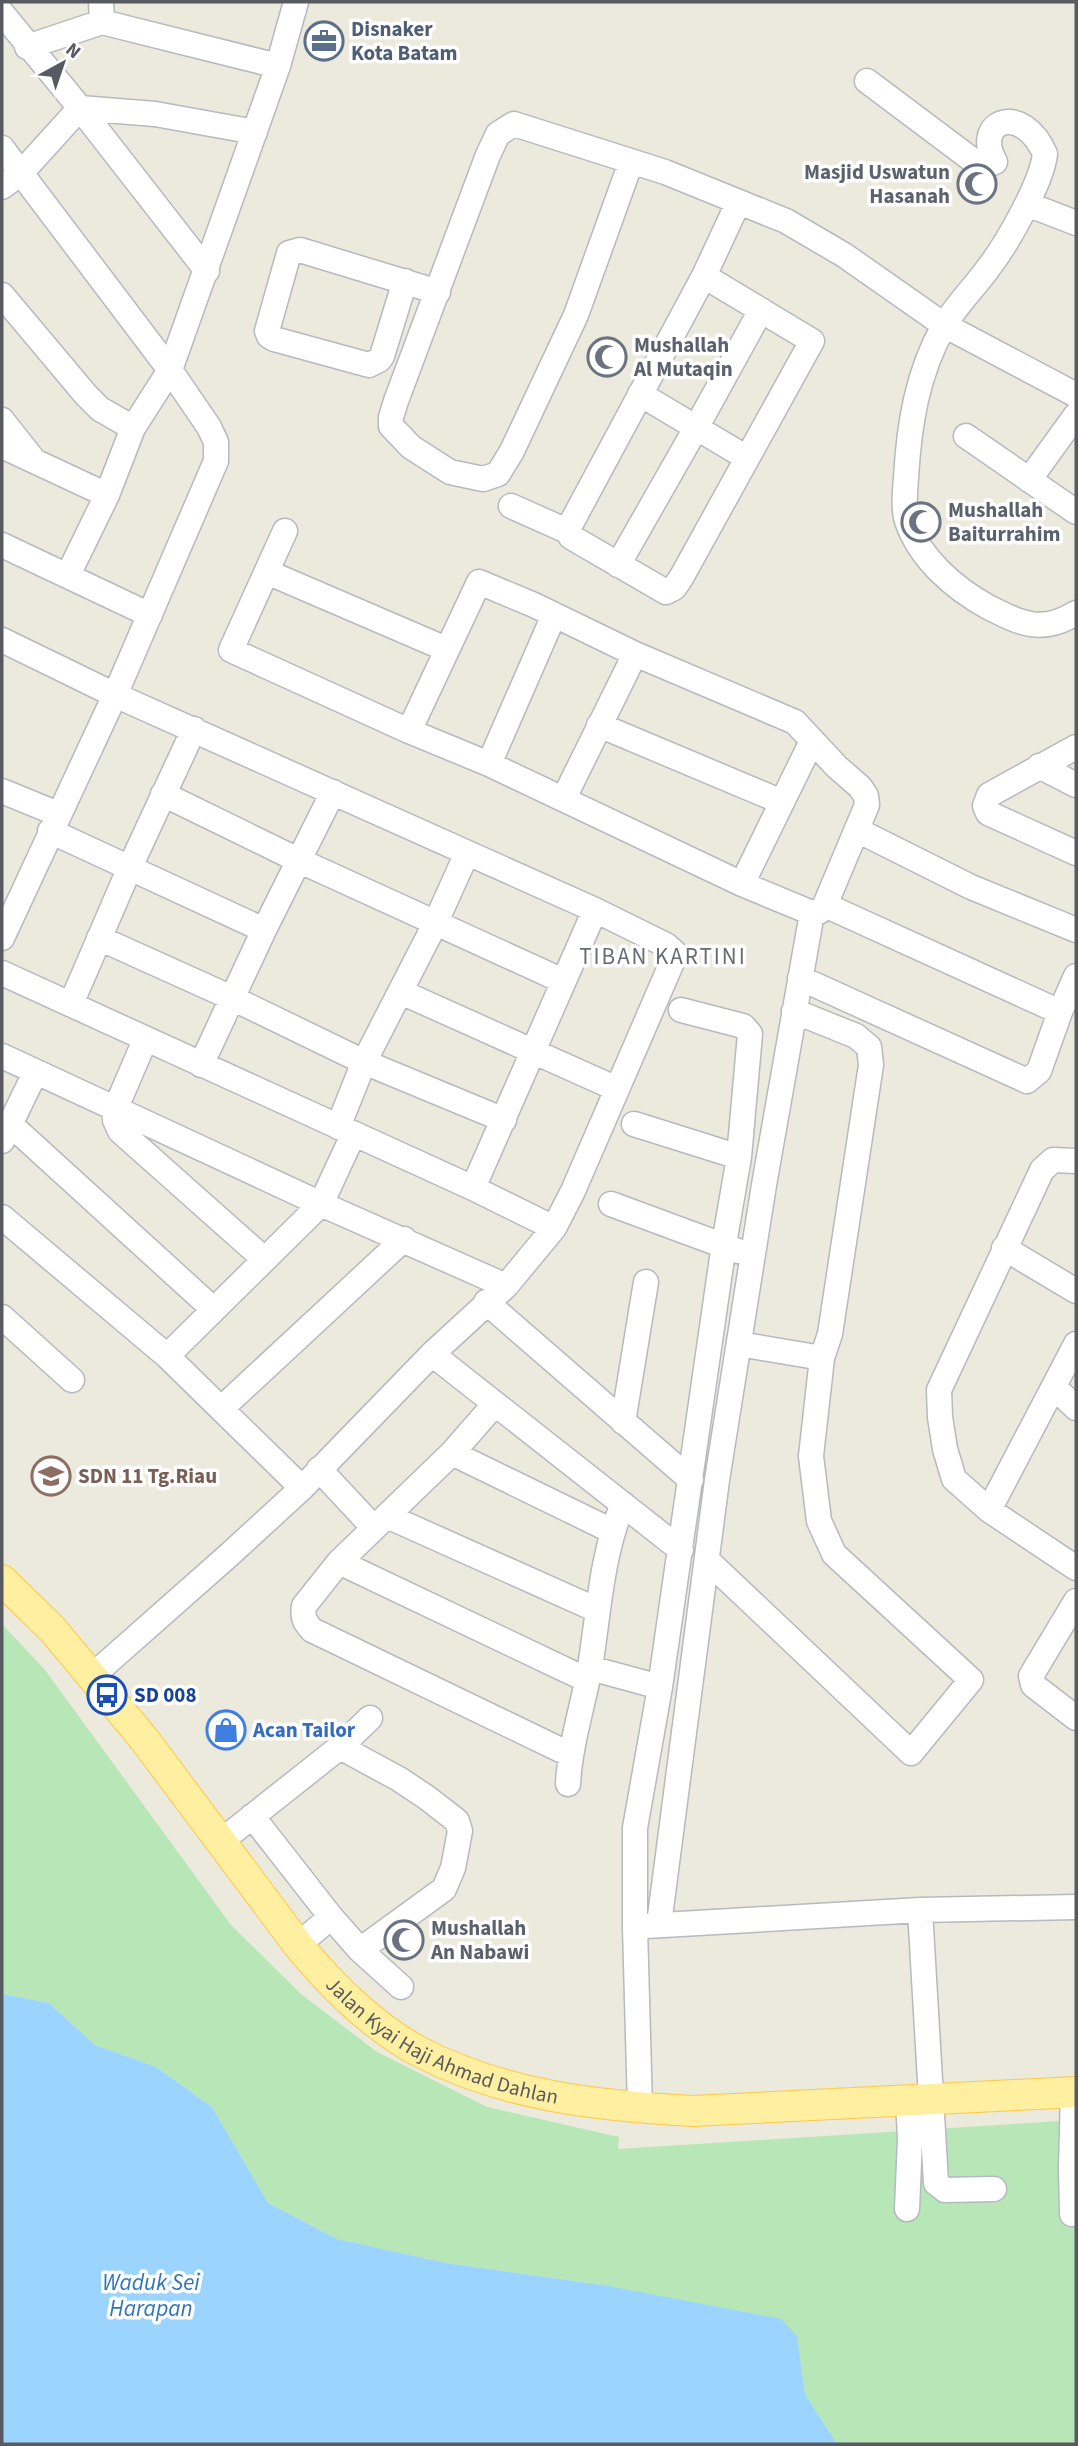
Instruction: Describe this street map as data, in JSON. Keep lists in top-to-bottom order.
{
  "streets": {
    "main road": ["Jalan Kyai Haji Ahmad Dahlan"]
  },
  "districts": ["TIBAN KARTINI"],
  "water": ["Waduk Sei Harapan"],
  "places": {
    "office": ["Disnaker Kota Batam"],
    "mosque": [
      "Masjid Uswatun Hasanah",
      "Mushallah Al Mutaqin",
      "Mushallah Baiturrahim",
      "Mushallah An Nabawi"
    ],
    "school or university": ["SDN 11 Tg.Riau"],
    "bus stop": ["SD 008"],
    "shop": ["Acan Tailor"]
  },
  "north": "top right"
}
